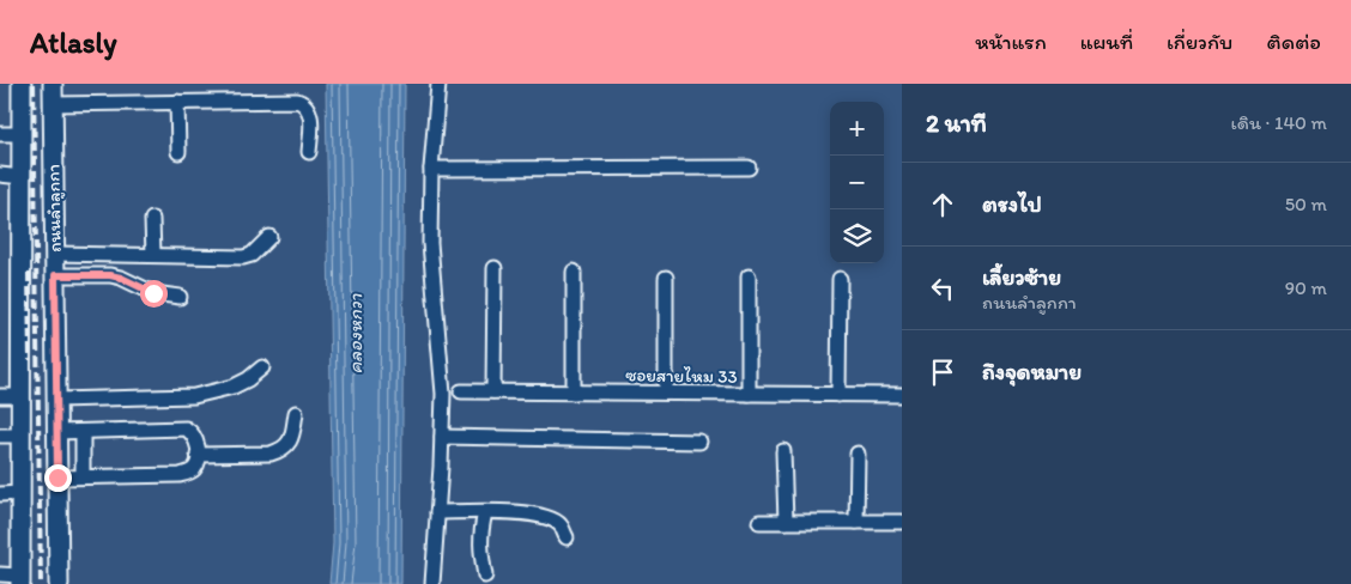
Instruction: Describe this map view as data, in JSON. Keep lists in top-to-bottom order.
{
  "streets": {
    "main road": ["ถนนลำลูกกา"],
    "street": ["ซอยสายไหม 33"]
  },
  "water": ["คลองหกวา"],
  "page": {
    "header": "Atlasly",
    "nav": [
      "หน้าแรก",
      "แผนที่",
      "เกี่ยวกับ",
      "ติดต่อ"
    ],
    "heading": ["2 นาที", "เดิน · 140 m"],
    "map_buttons": ["+", "−"],
    "list": [
      ["ตรงไป", "50 m"],
      ["เลี้ยวซ้าย", "ถนนลำลูกกา", "90 m"],
      "ถึงจุดหมาย"
    ]
  }
}
